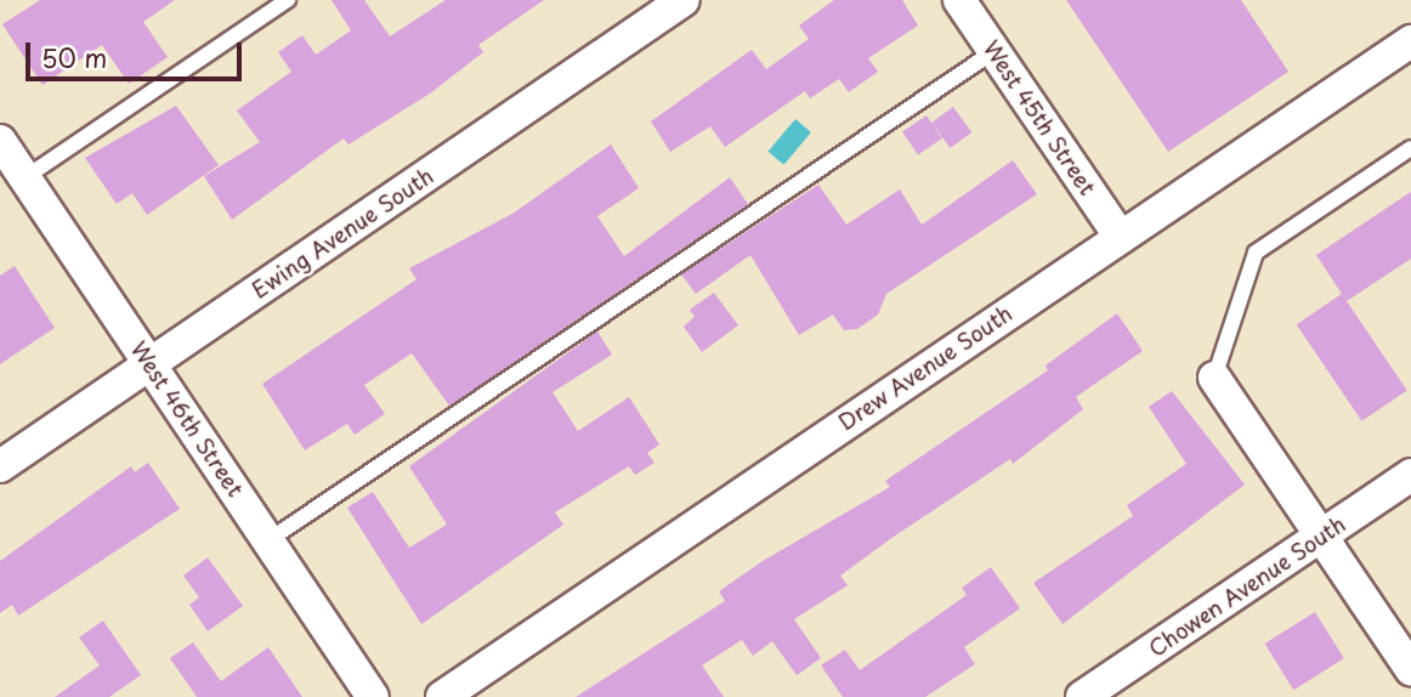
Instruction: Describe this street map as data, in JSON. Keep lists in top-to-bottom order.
{
  "streets": {
    "street": [
      "West 45th Street",
      "Ewing Avenue South",
      "Drew Avenue South",
      "West 46th Street",
      "Chowen Avenue South"
    ]
  },
  "crossings": [
    ["West 45th Street", "Drew Avenue South"],
    ["Ewing Avenue South", "West 46th Street"]
  ],
  "scale_bar": "50 m"
}
